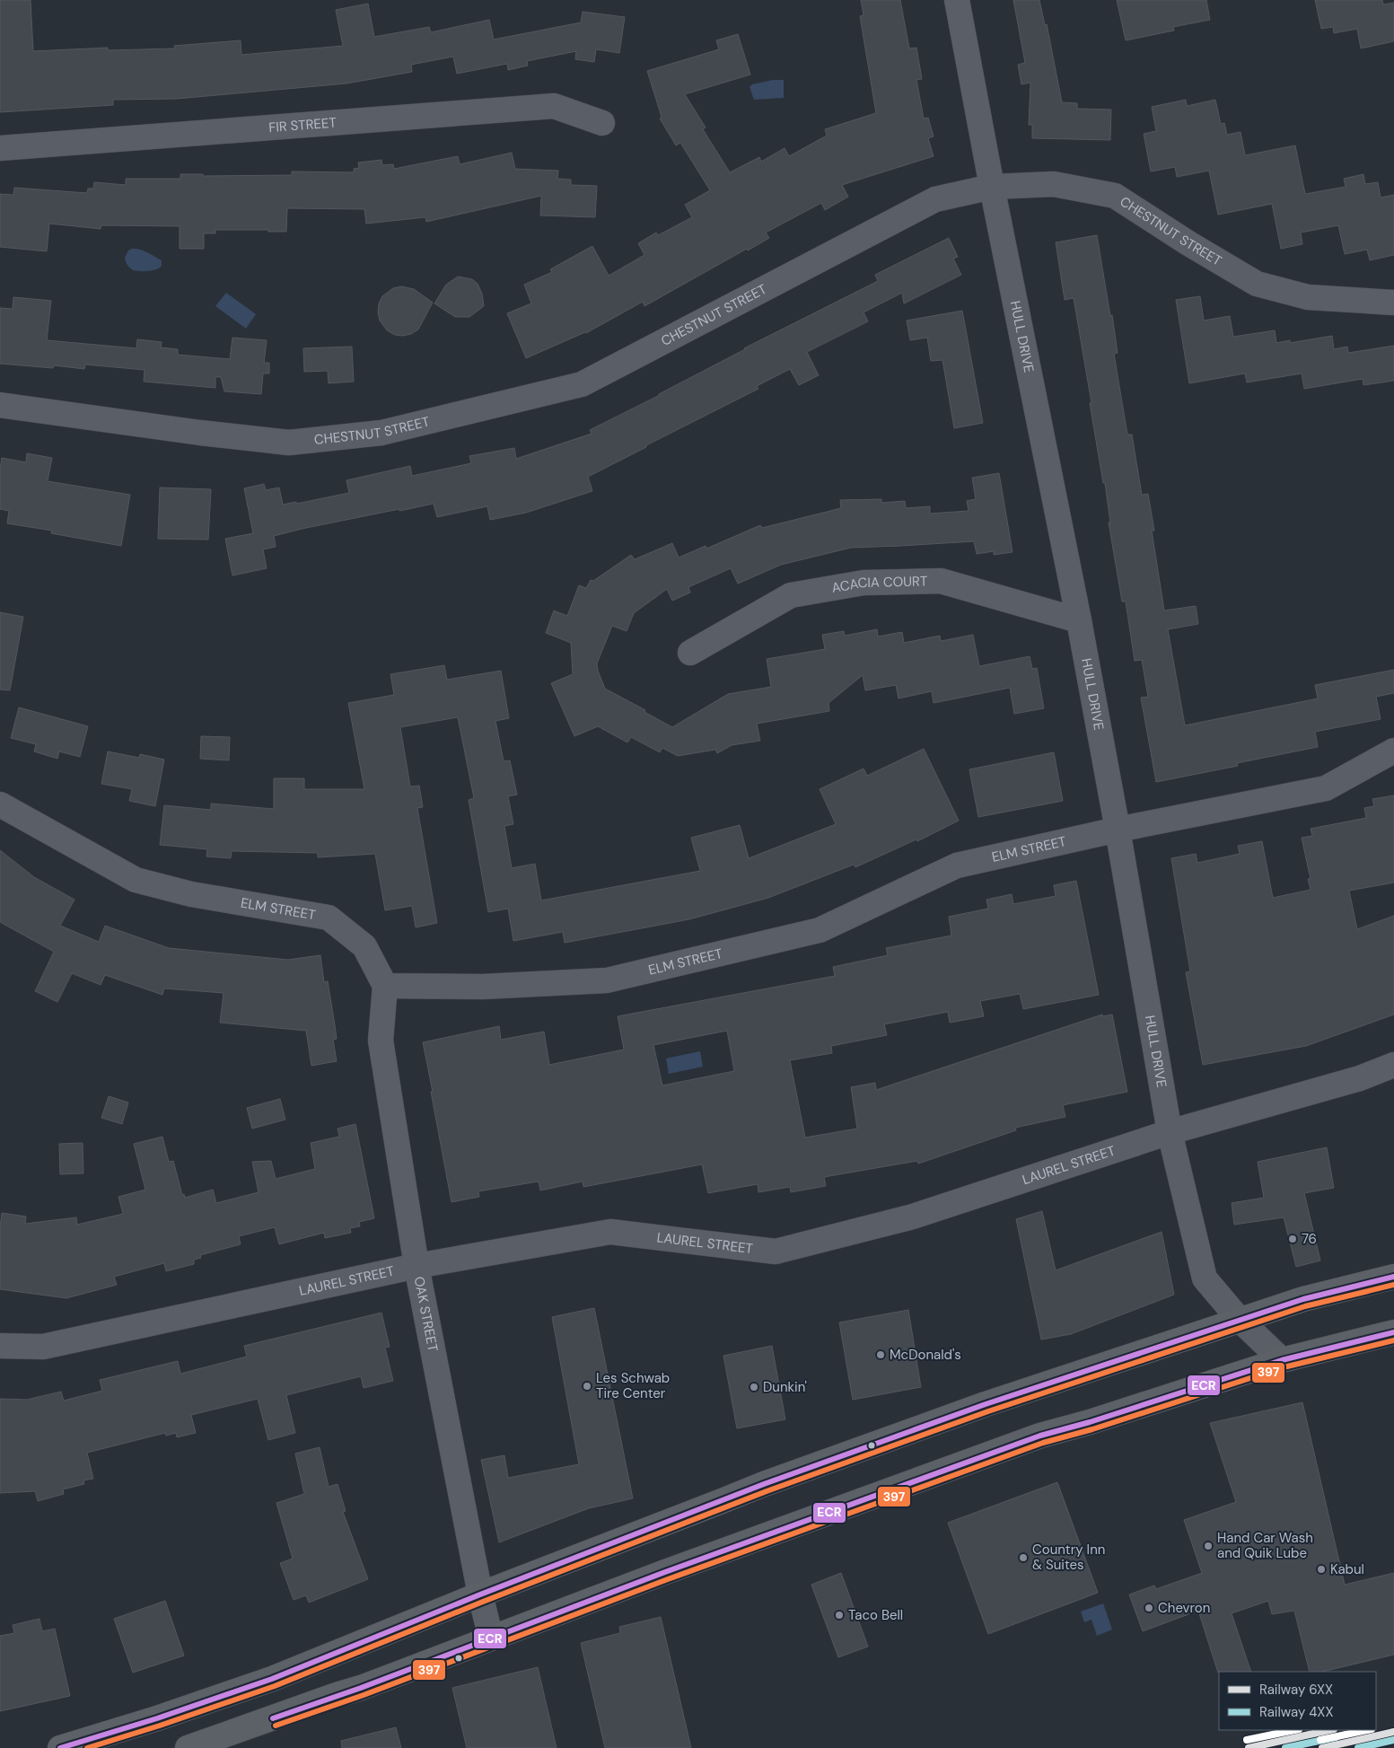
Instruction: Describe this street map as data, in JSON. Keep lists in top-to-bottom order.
{
  "streets": {
    "street": [
      "FIR STREET",
      "CHESTNUT STREET",
      "HULL DRIVE",
      "ACACIA COURT",
      "ELM STREET",
      "LAUREL STREET",
      "OAK STREET"
    ]
  },
  "crossings": [
    ["CHESTNUT STREET", "HULL DRIVE"],
    ["HULL DRIVE", "ACACIA COURT"],
    ["HULL DRIVE", "ELM STREET"],
    ["HULL DRIVE", "LAUREL STREET"],
    ["ELM STREET", "OAK STREET"],
    ["LAUREL STREET", "OAK STREET"]
  ],
  "places": [
    "76",
    "McDonald's",
    "Les Schwab Tire Center",
    "Dunkin'",
    "Hand Car Wash and Quik Lube",
    "Country Inn & Suites",
    "Kabul",
    "Chevron",
    "Taco Bell"
  ],
  "lines": [
    "transit line ECR",
    "transit line 397",
    "rail line 6XX",
    "rail line 4XX"
  ],
  "legend": ["Railway 6XX", "Railway 4XX"]
}
